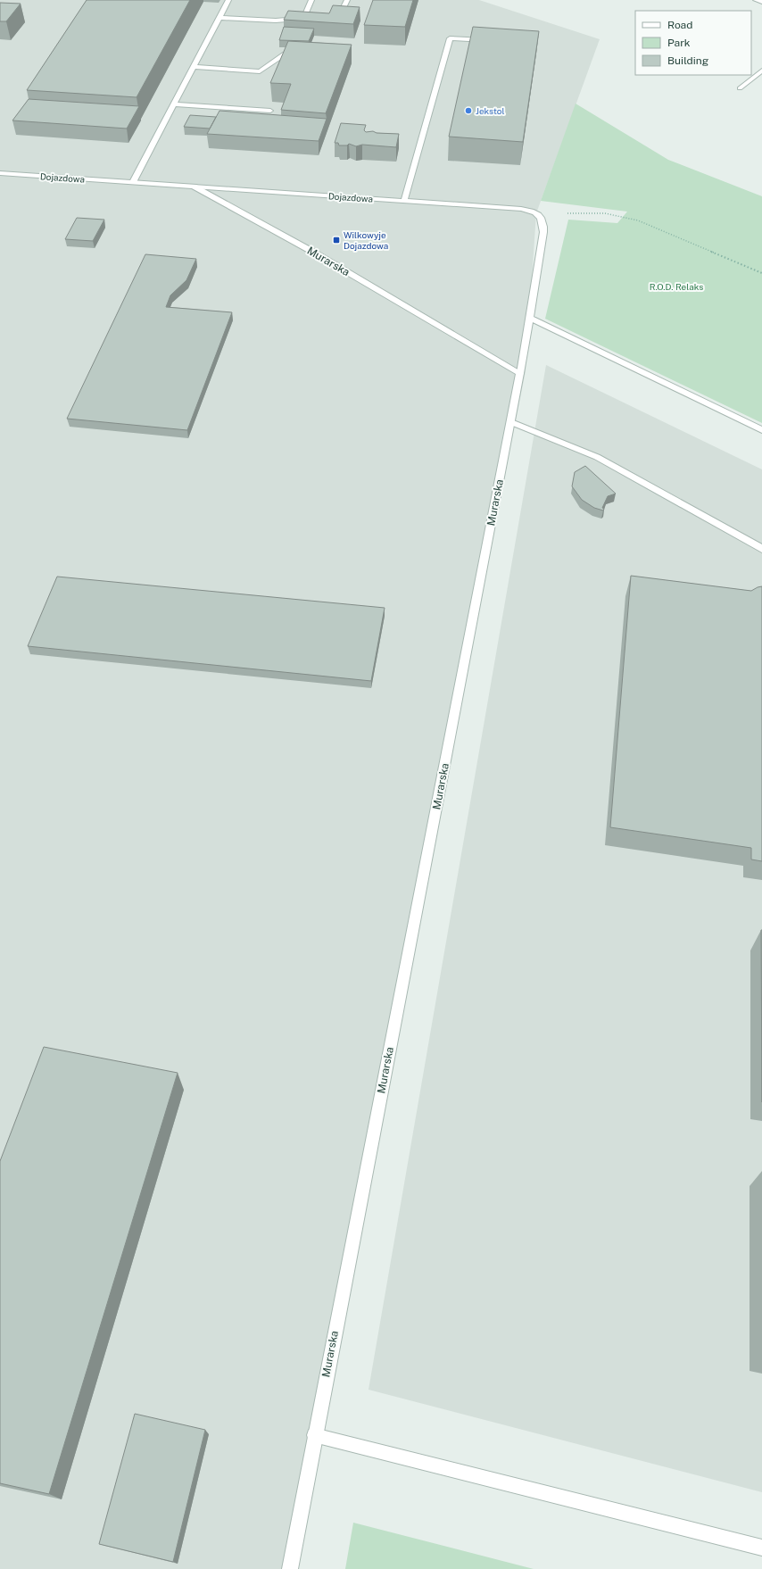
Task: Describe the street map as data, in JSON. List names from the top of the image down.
{
  "streets": {
    "street": ["Dojazdowa", "Murarska"]
  },
  "crossings": [
    ["Dojazdowa", "Murarska"]
  ],
  "parks": ["R.O.D. Relaks"],
  "places": {
    "other": ["Jekstol"],
    "transit": ["Wilkowyje Dojazdowa"]
  },
  "legend": ["Road", "Park", "Building"]
}
